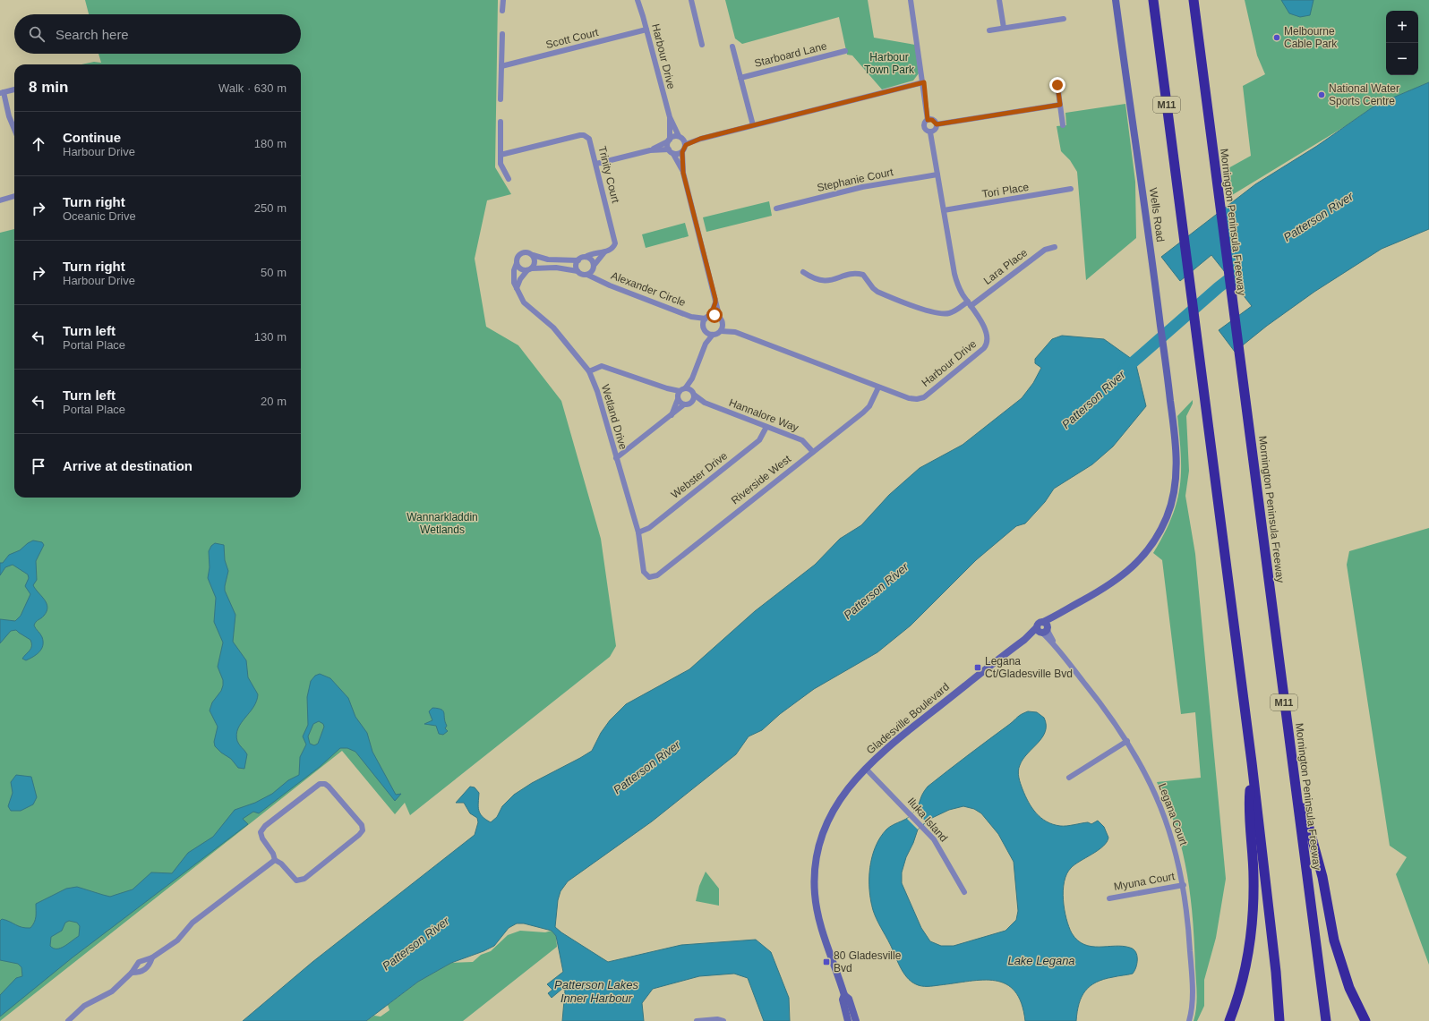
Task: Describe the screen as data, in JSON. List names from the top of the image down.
{
  "streets": {
    "highway": ["M11", "Mornington Peninsula Freeway"],
    "main road": ["Wells Road", "Gladesville Boulevard"],
    "street": [
      "Scott Court",
      "Starboard Lane",
      "Harbour Drive",
      "Trinity Court",
      "Stephanie Court",
      "Tori Place",
      "Lara Place",
      "Alexander Circle",
      "Hannalore Way",
      "Wetland Drive",
      "Webster Drive",
      "Riverside West",
      "Legana Court",
      "Iluka Island",
      "Myuna Court"
    ]
  },
  "crossings": [
    ["Scott Court", "Harbour Drive"],
    ["Harbour Drive", "Stephanie Court"],
    ["Harbour Drive", "Tori Place"],
    ["Harbour Drive", "Lara Place"],
    ["Harbour Drive", "Alexander Circle"],
    ["Harbour Drive", "Riverside West"],
    ["Wells Road", "Gladesville Boulevard"],
    ["Hannalore Way", "Webster Drive"],
    ["Hannalore Way", "Riverside West"],
    ["Wetland Drive", "Webster Drive"],
    ["Wetland Drive", "Riverside West"],
    ["Gladesville Boulevard", "Legana Court"],
    ["Gladesville Boulevard", "Iluka Island"],
    ["Legana Court", "Myuna Court"]
  ],
  "water": ["Patterson River", "Lake Legana", "Patterson Lakes Inner Harbour"],
  "parks": ["Harbour Town Park", "Wannarkladdin Wetlands"],
  "places": {
    "other": ["Melbourne Cable Park", "National Water Sports Centre"],
    "transit": ["Legana Ct/Gladesville Bvd", "80 Gladesville Bvd"]
  },
  "page": {
    "map_buttons": ["+", "−"],
    "search": "Search here",
    "heading": ["8 min", "Walk · 630 m"],
    "list": [
      ["Continue", "Harbour Drive", "180 m"],
      ["Turn right", "Oceanic Drive", "250 m"],
      ["Turn right", "Harbour Drive", "50 m"],
      ["Turn left", "Portal Place", "130 m"],
      ["Turn left", "Portal Place", "20 m"],
      "Arrive at destination"
    ]
  }
}
